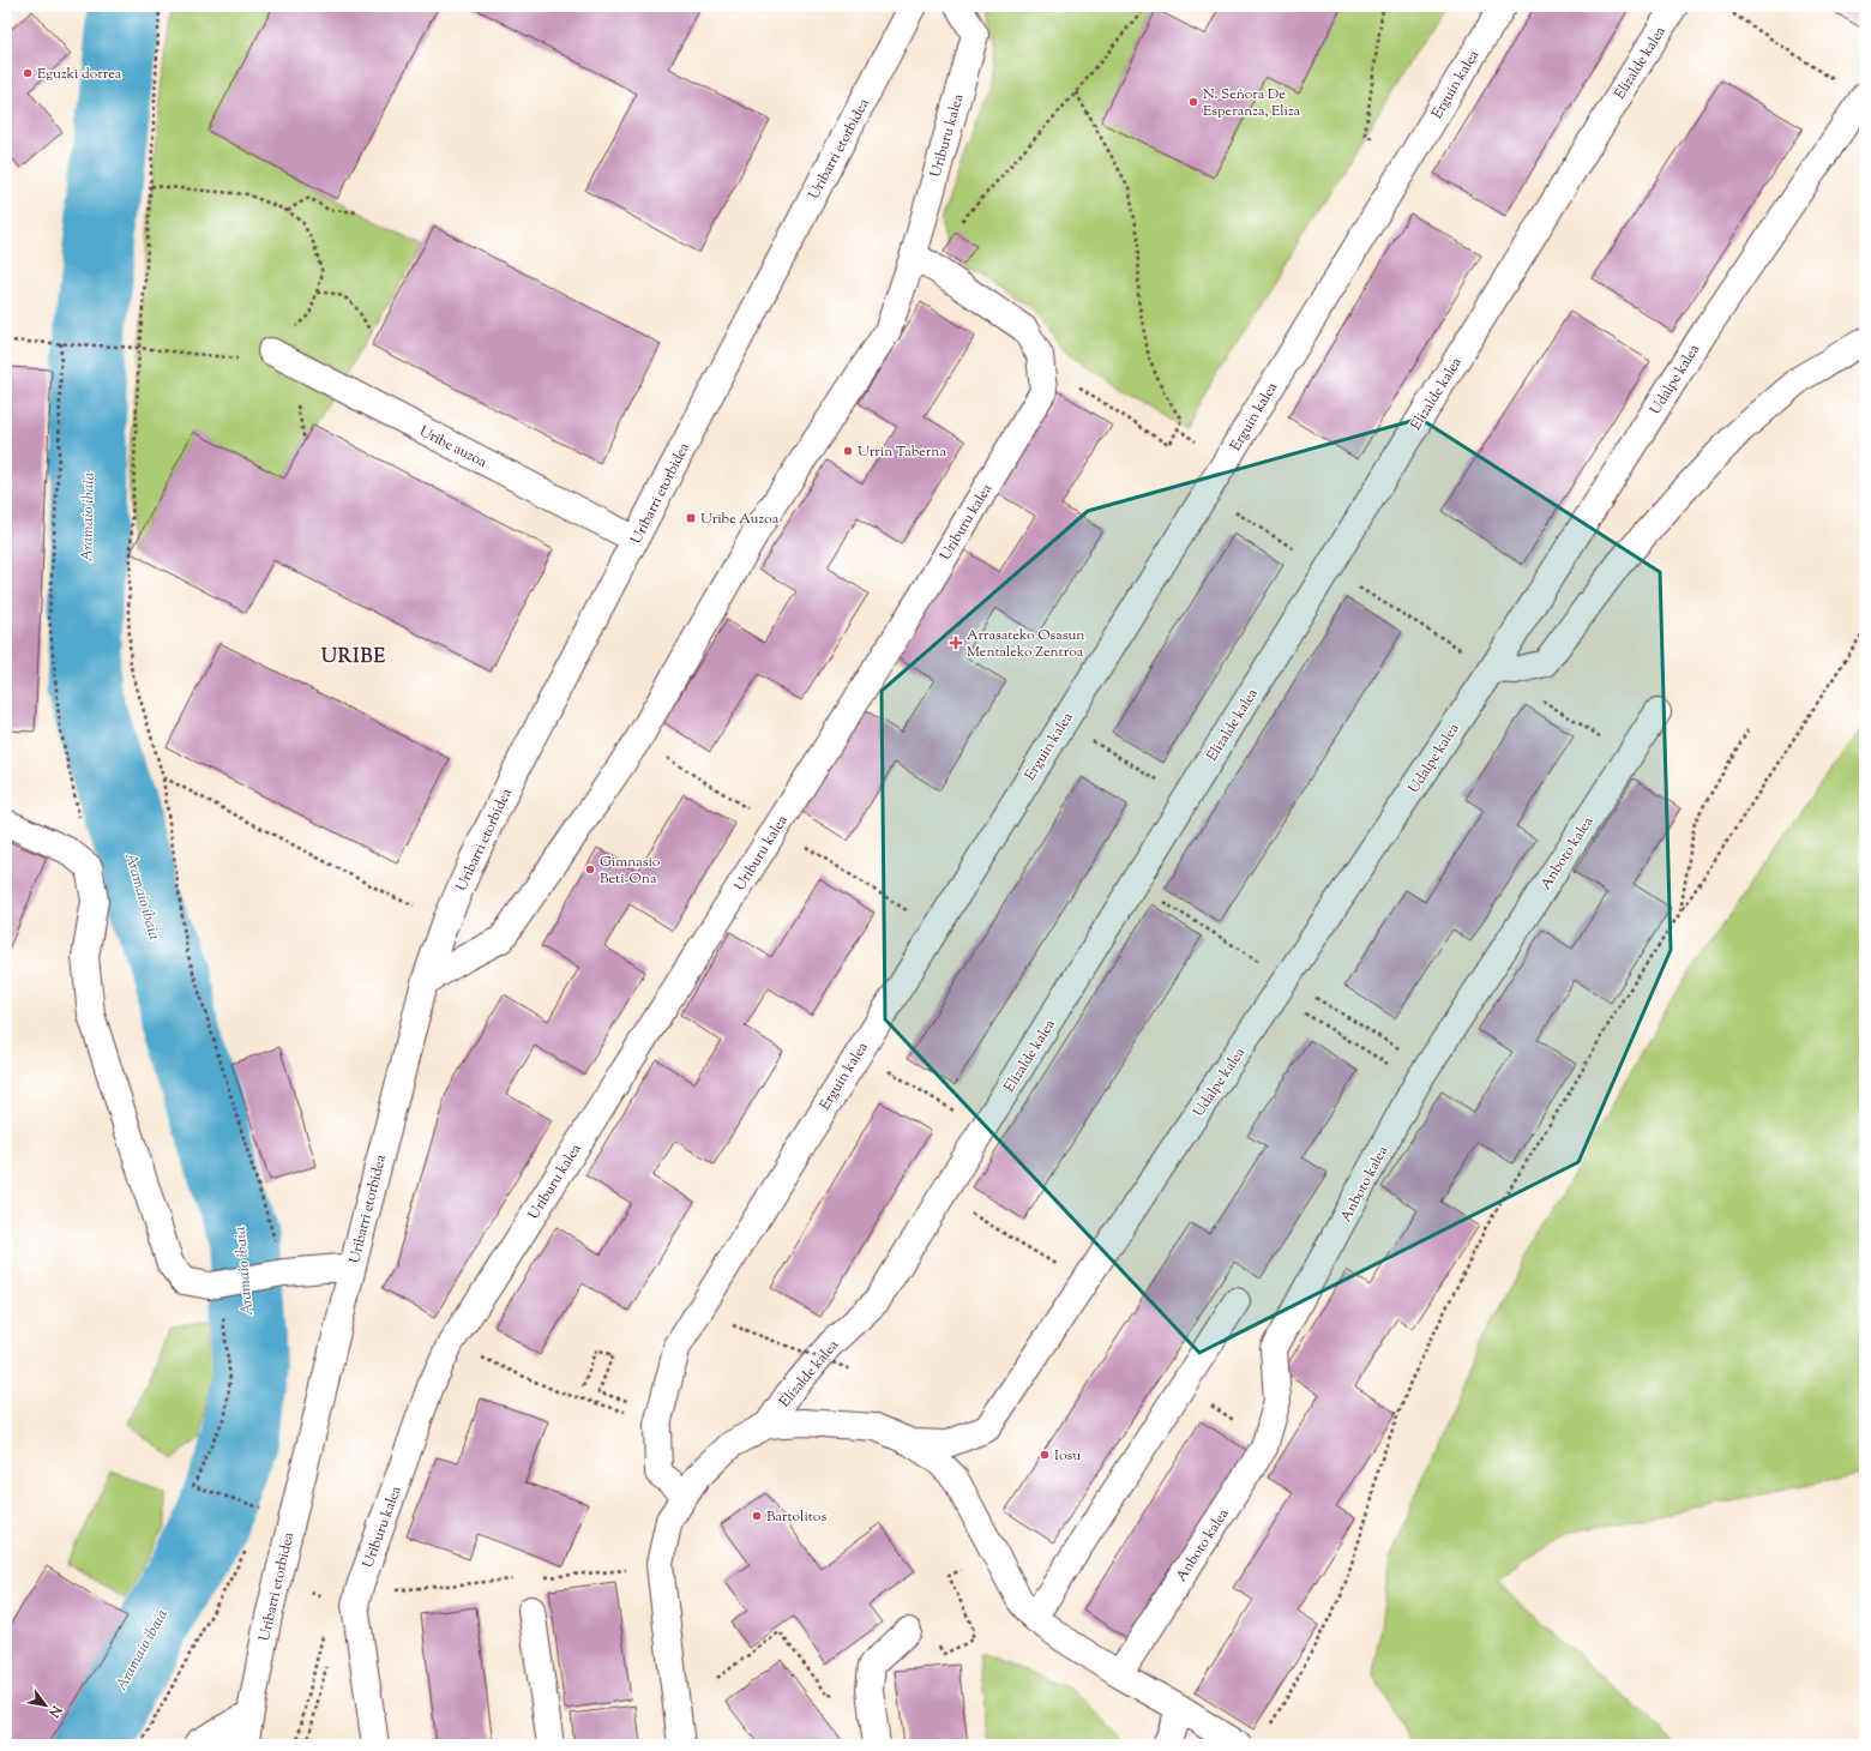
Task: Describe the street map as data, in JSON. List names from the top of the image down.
{
  "streets": {
    "street": [
      "Elizalde kalea",
      "Erguin kalea",
      "Uriburu kalea",
      "Uribarri etorbidea",
      "Udalpe kalea",
      "Uribe auzoa",
      "Anboto kalea"
    ]
  },
  "crossings": [
    ["Uribarri etorbidea", "Uribe auzoa"]
  ],
  "districts": ["URIBE"],
  "water": ["Aramaio ibaia"],
  "places": {
    "other": [
      "Eguzki dorrea",
      "N. Señora De Esperanza, Eliza",
      "Urrin Taberna",
      "Gimnasio Beti-Ona",
      "Iosu",
      "Bartolitos"
    ],
    "transit": ["Uribe Auzoa"],
    "health": ["Arrasateko Osasun Mentaleko Zentroa"]
  },
  "north": "bottom right"
}
